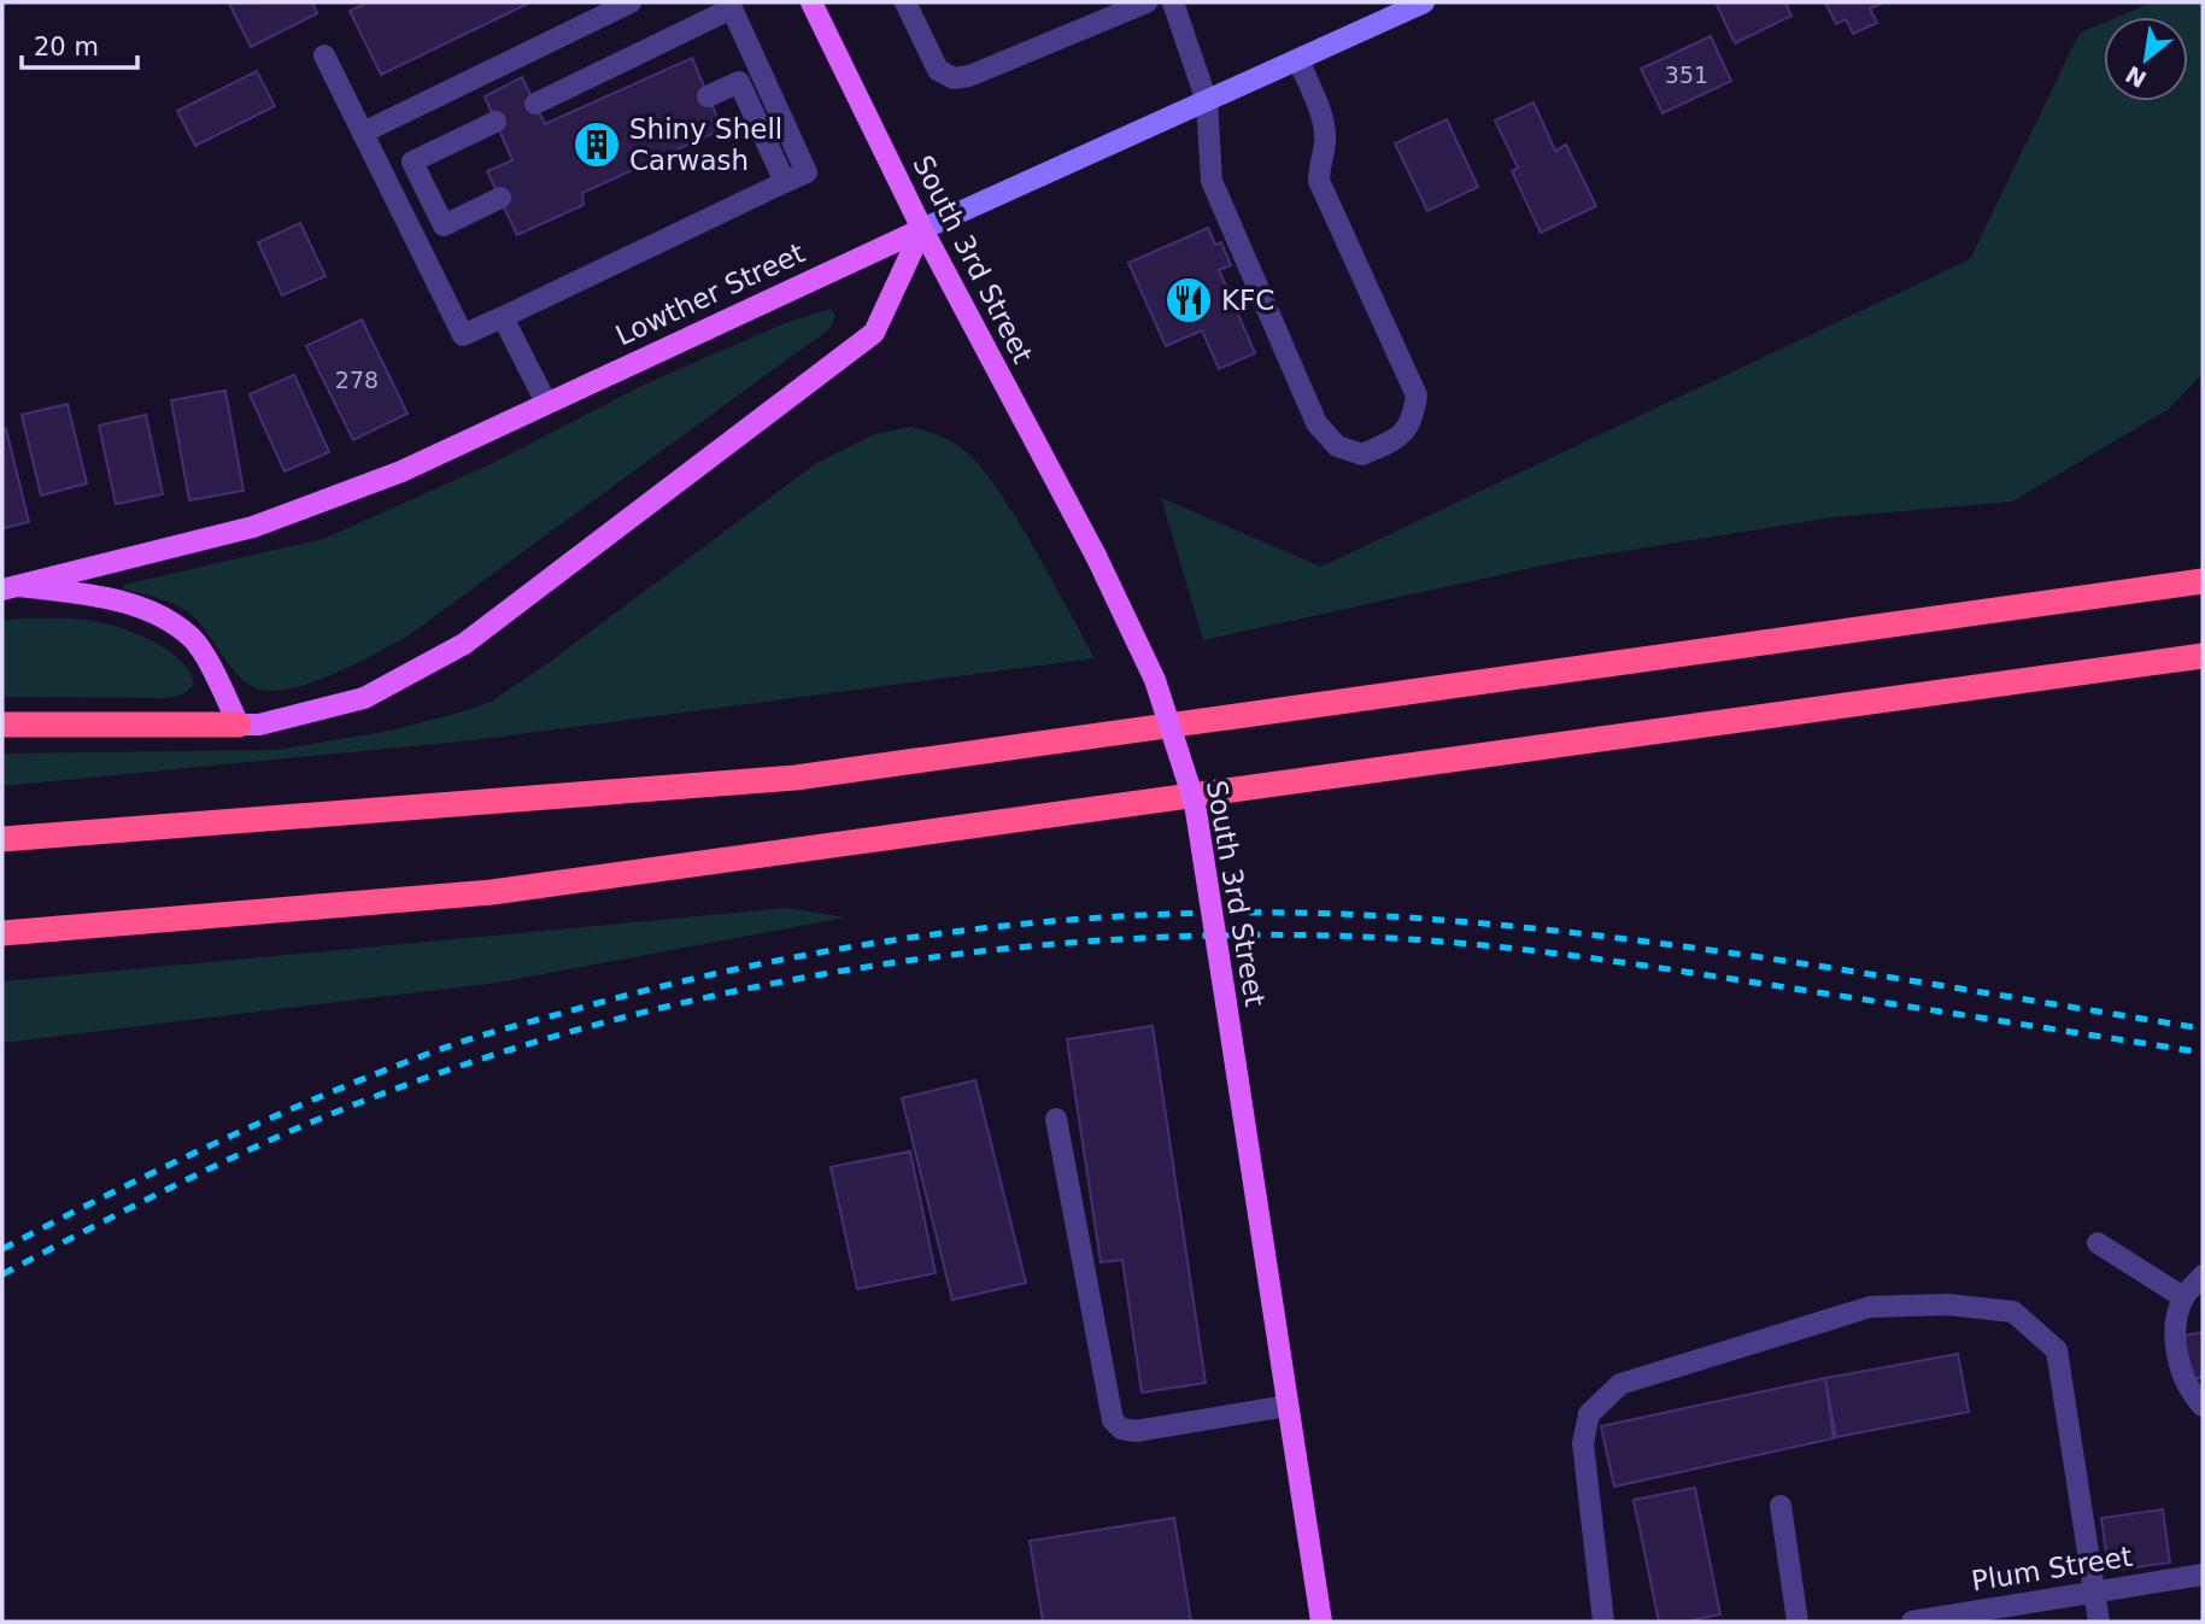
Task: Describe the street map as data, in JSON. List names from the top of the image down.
{
  "streets": {
    "main road": ["South 3rd Street", "Lowther Street"],
    "street": ["Plum Street"]
  },
  "crossings": [
    ["South 3rd Street", "Lowther Street"]
  ],
  "places": {
    "building": ["Shiny Shell Carwash"],
    "restaurant": ["KFC"]
  },
  "house_numbers": ["351", "278"],
  "scale_bar": "20 m",
  "north": "bottom left"
}
